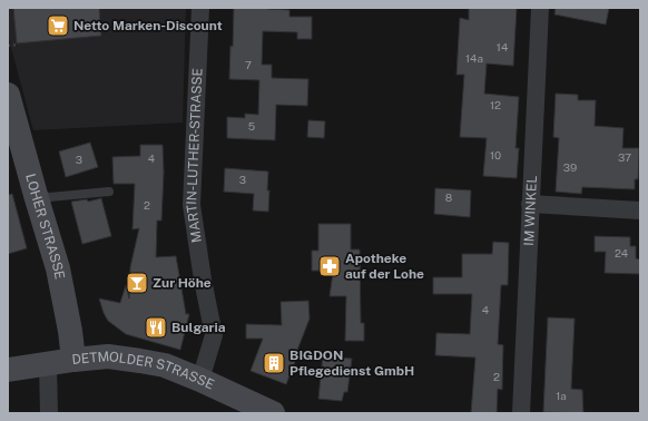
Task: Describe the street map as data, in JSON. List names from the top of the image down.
{
  "streets": {
    "street": [
      "MARTIN-LUTHER-STRASSE",
      "IM WINKEL",
      "LOHER STRASSE",
      "DETMOLDER STRASSE"
    ]
  },
  "crossings": [
    ["MARTIN-LUTHER-STRASSE", "DETMOLDER STRASSE"],
    ["LOHER STRASSE", "DETMOLDER STRASSE"]
  ],
  "places": {
    "supermarket": ["Netto Marken-Discount"],
    "pharmacy": ["Apotheke auf der Lohe"],
    "bar": ["Zur Höhe"],
    "restaurant": ["Bulgaria"],
    "building": ["BIGDON Pflegedienst GmbH"]
  },
  "house_numbers": [
    "14",
    "14a",
    "7",
    "12",
    "5",
    "10",
    "37",
    "4",
    "3",
    "39",
    "3",
    "8",
    "2",
    "24",
    "4",
    "2",
    "1a"
  ]
}
